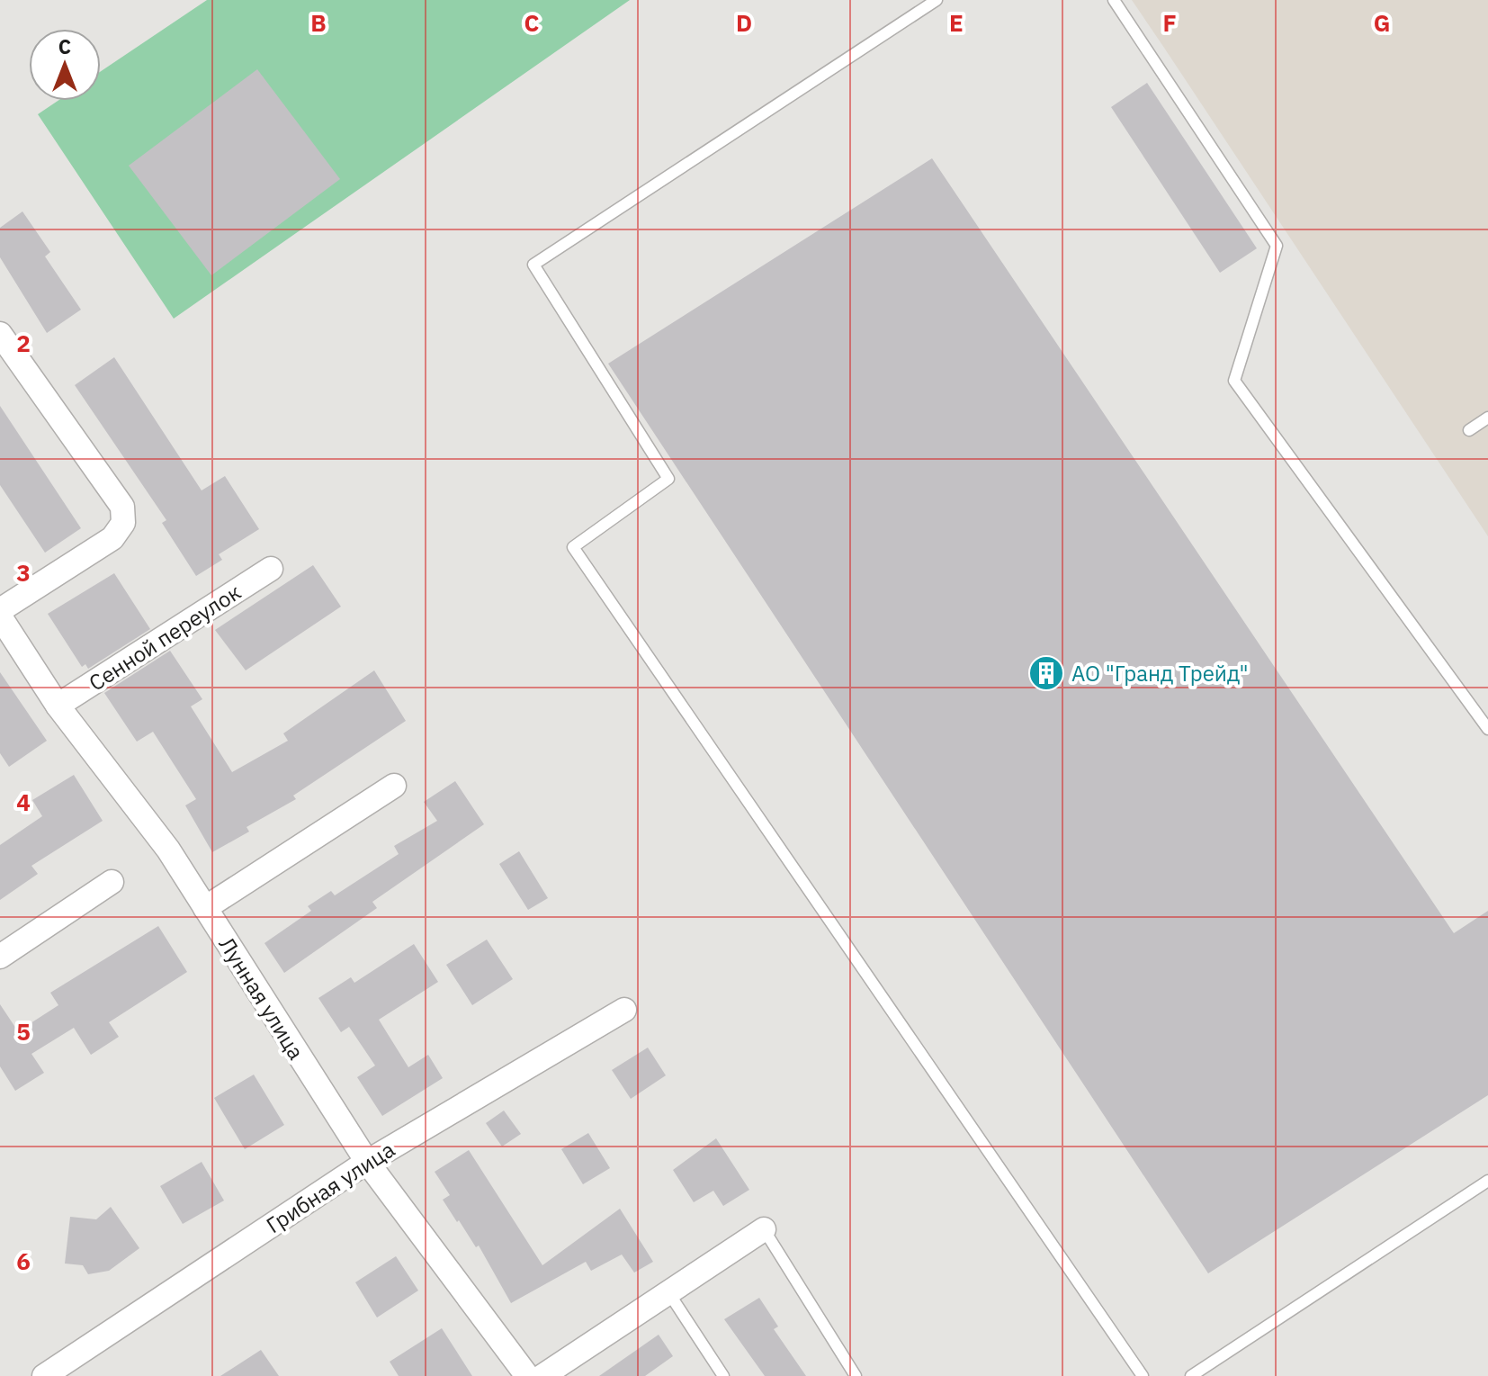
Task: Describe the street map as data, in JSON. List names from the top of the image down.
{
  "streets": {
    "street": ["Сенной переулок", "Лунная улица", "Грибная улица"]
  },
  "crossings": [
    ["Сенной переулок", "Лунная улица"],
    ["Лунная улица", "Грибная улица"]
  ],
  "places": {
    "building": ["АО \"Гранд Трейд\""]
  },
  "north": "top",
  "grid": {
    "columns": [
      "B",
      "C",
      "D",
      "E",
      "F",
      "G"
    ],
    "rows": [
      "2",
      "3",
      "4",
      "5",
      "6"
    ]
  }
}
